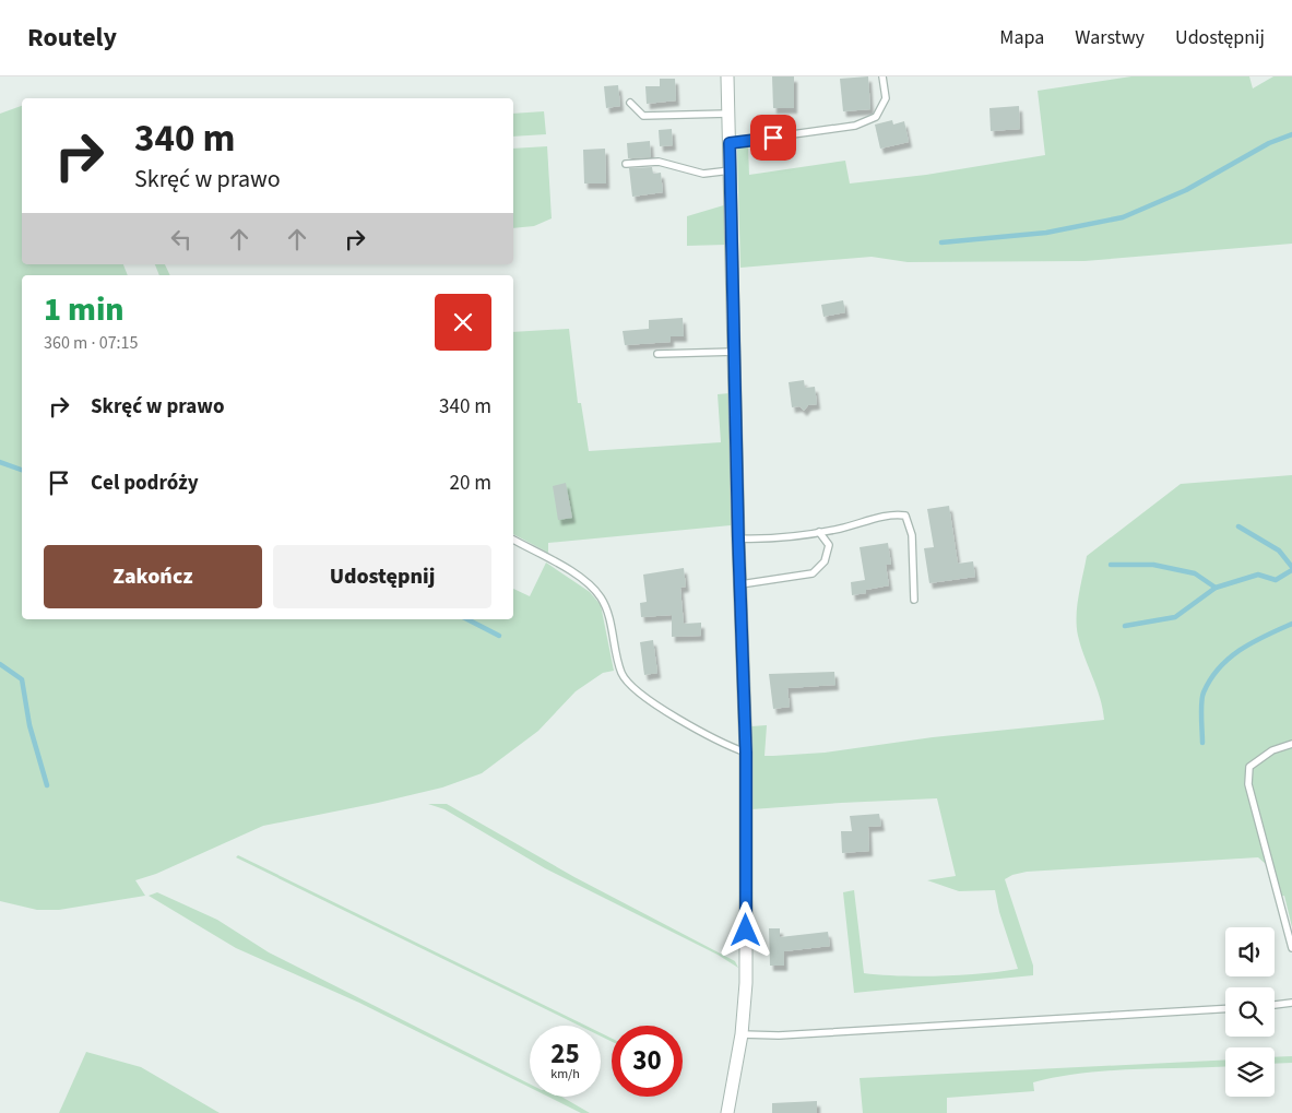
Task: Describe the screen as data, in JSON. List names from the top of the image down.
{
  "page": {
    "header": "Routely",
    "nav": ["Mapa", "Warstwy", "Udostępnij"],
    "turn": ["340 m", "Skręć w prawo"],
    "heading": ["1 min", "360 m · 07:15"],
    "list": [
      {
        "name": "Skręć w prawo",
        "value": "340 m"
      },
      {
        "name": "Cel podróży",
        "value": "20 m"
      }
    ],
    "buttons": ["Zakończ", "Udostępnij"],
    "speed": "25 km/h",
    "limit": "30"
  }
}
